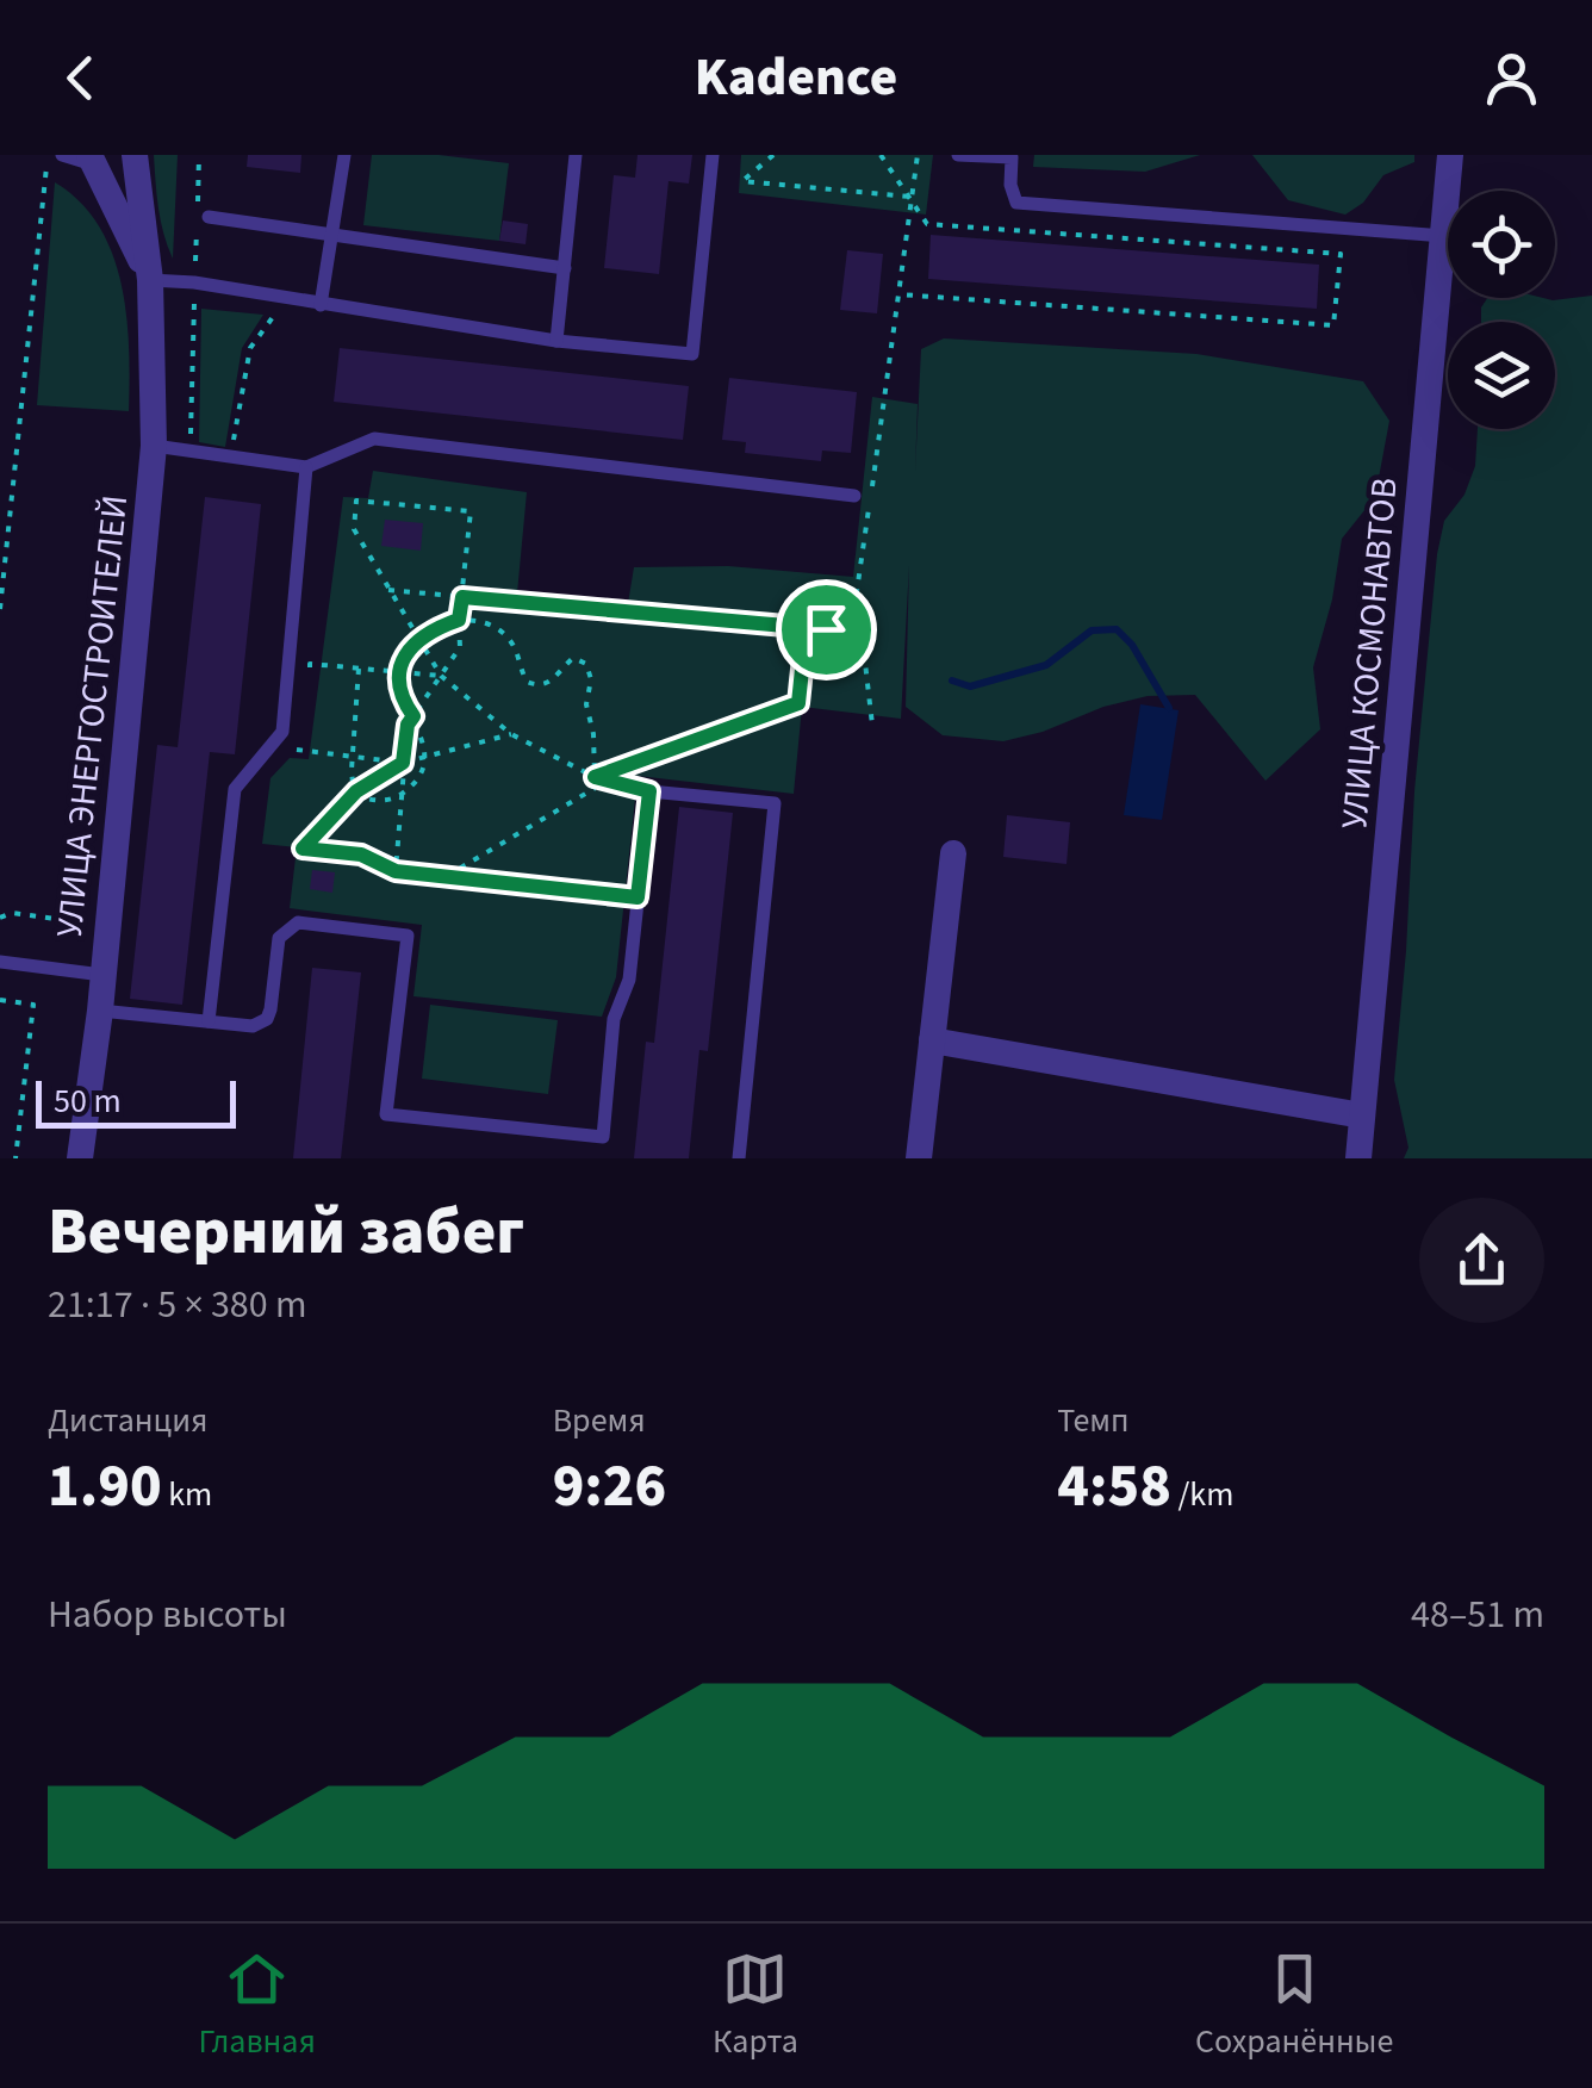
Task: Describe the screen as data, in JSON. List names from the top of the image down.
{
  "streets": {
    "street": ["УЛИЦА КОСМОНАВТОВ", "УЛИЦА ЭНЕРГОСТРОИТЕЛЕЙ"]
  },
  "scale_bar": "50 m",
  "page": {
    "header": "Kadence",
    "scale": "50 m",
    "heading": ["Вечерний забег", "21:17 · 5 × 380 m"],
    "stats": [
      ["Дистанция", "1.90 km"],
      ["Время", "9:26"],
      ["Темп", "4:58 /km"]
    ],
    "chart": ["Набор высоты", "48–51 m"],
    "tabs": ["Главная", "Карта", "Сохранённые"]
  }
}
